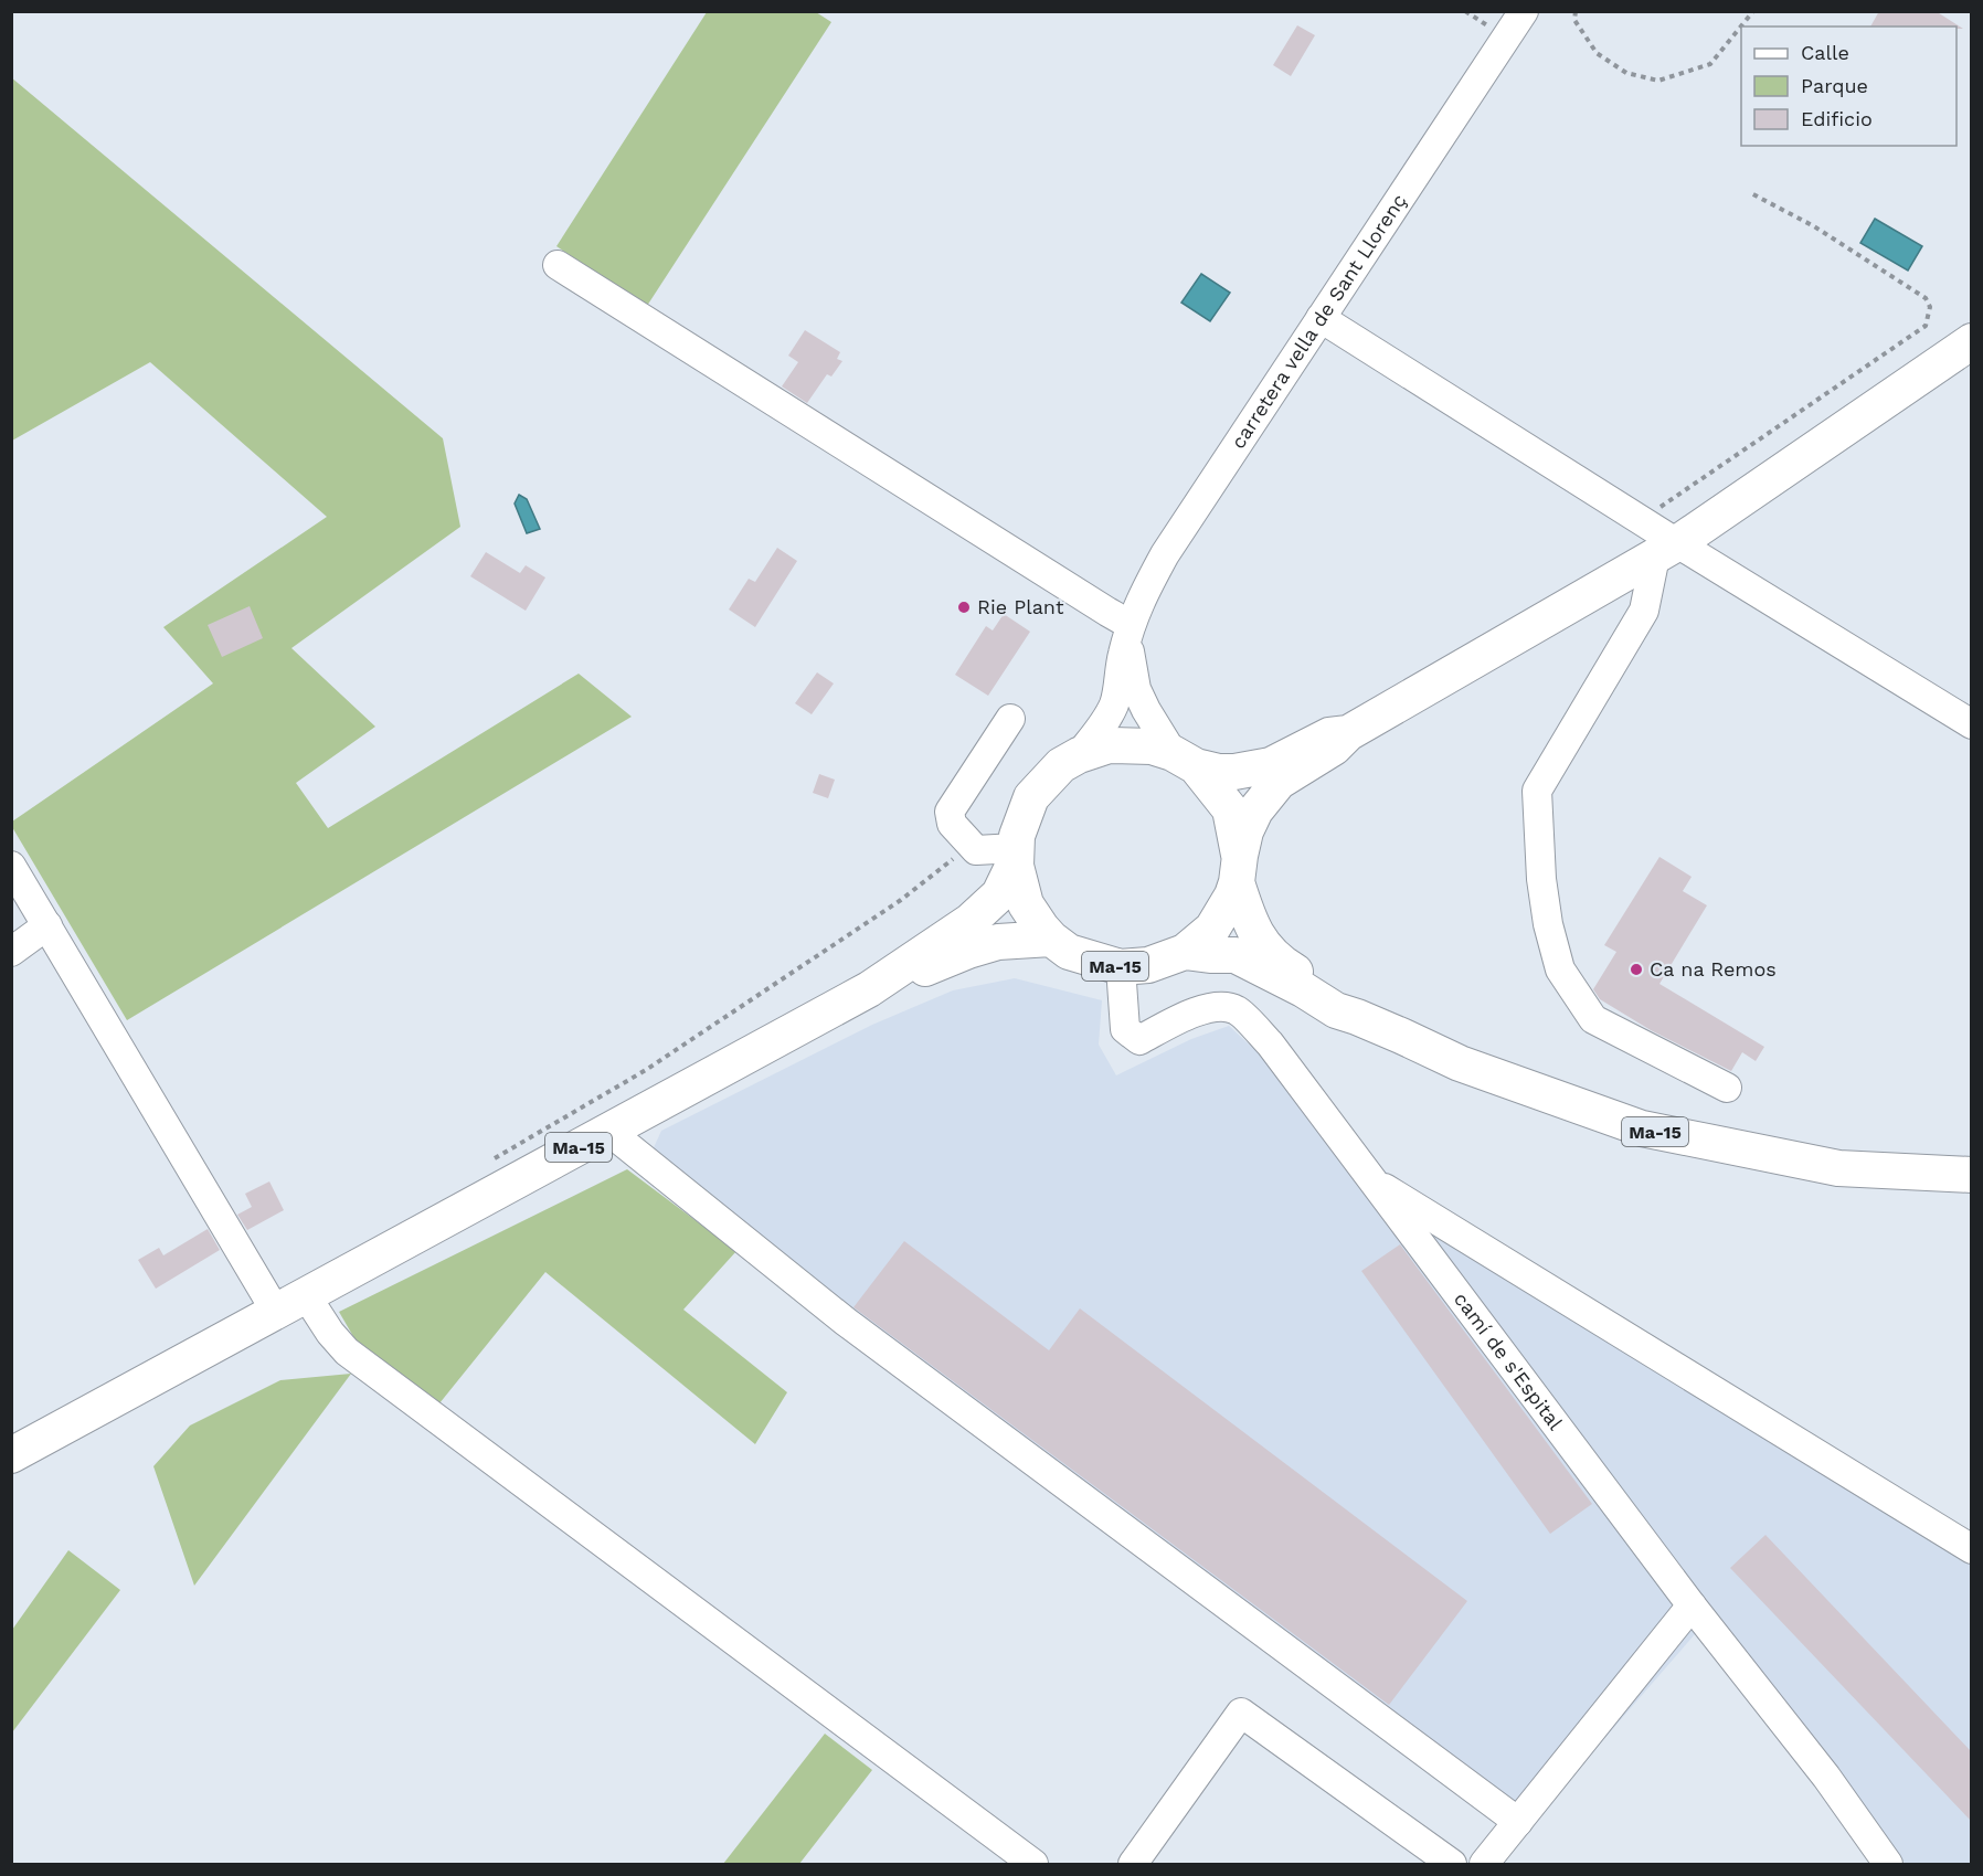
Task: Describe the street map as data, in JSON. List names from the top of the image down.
{
  "streets": {
    "main road": ["Ma-15"],
    "street": ["carretera vella de Sant Llorenç", "camí de s'Espital"]
  },
  "crossings": [
    ["carretera vella de Sant Llorenç", "Ma-15"],
    ["carretera vella de Sant Llorenç", "camí de s'Espital"],
    ["Ma-15", "camí de s'Espital"]
  ],
  "places": ["Rie Plant", "Ca na Remos"],
  "legend": ["Calle", "Parque", "Edificio"]
}
